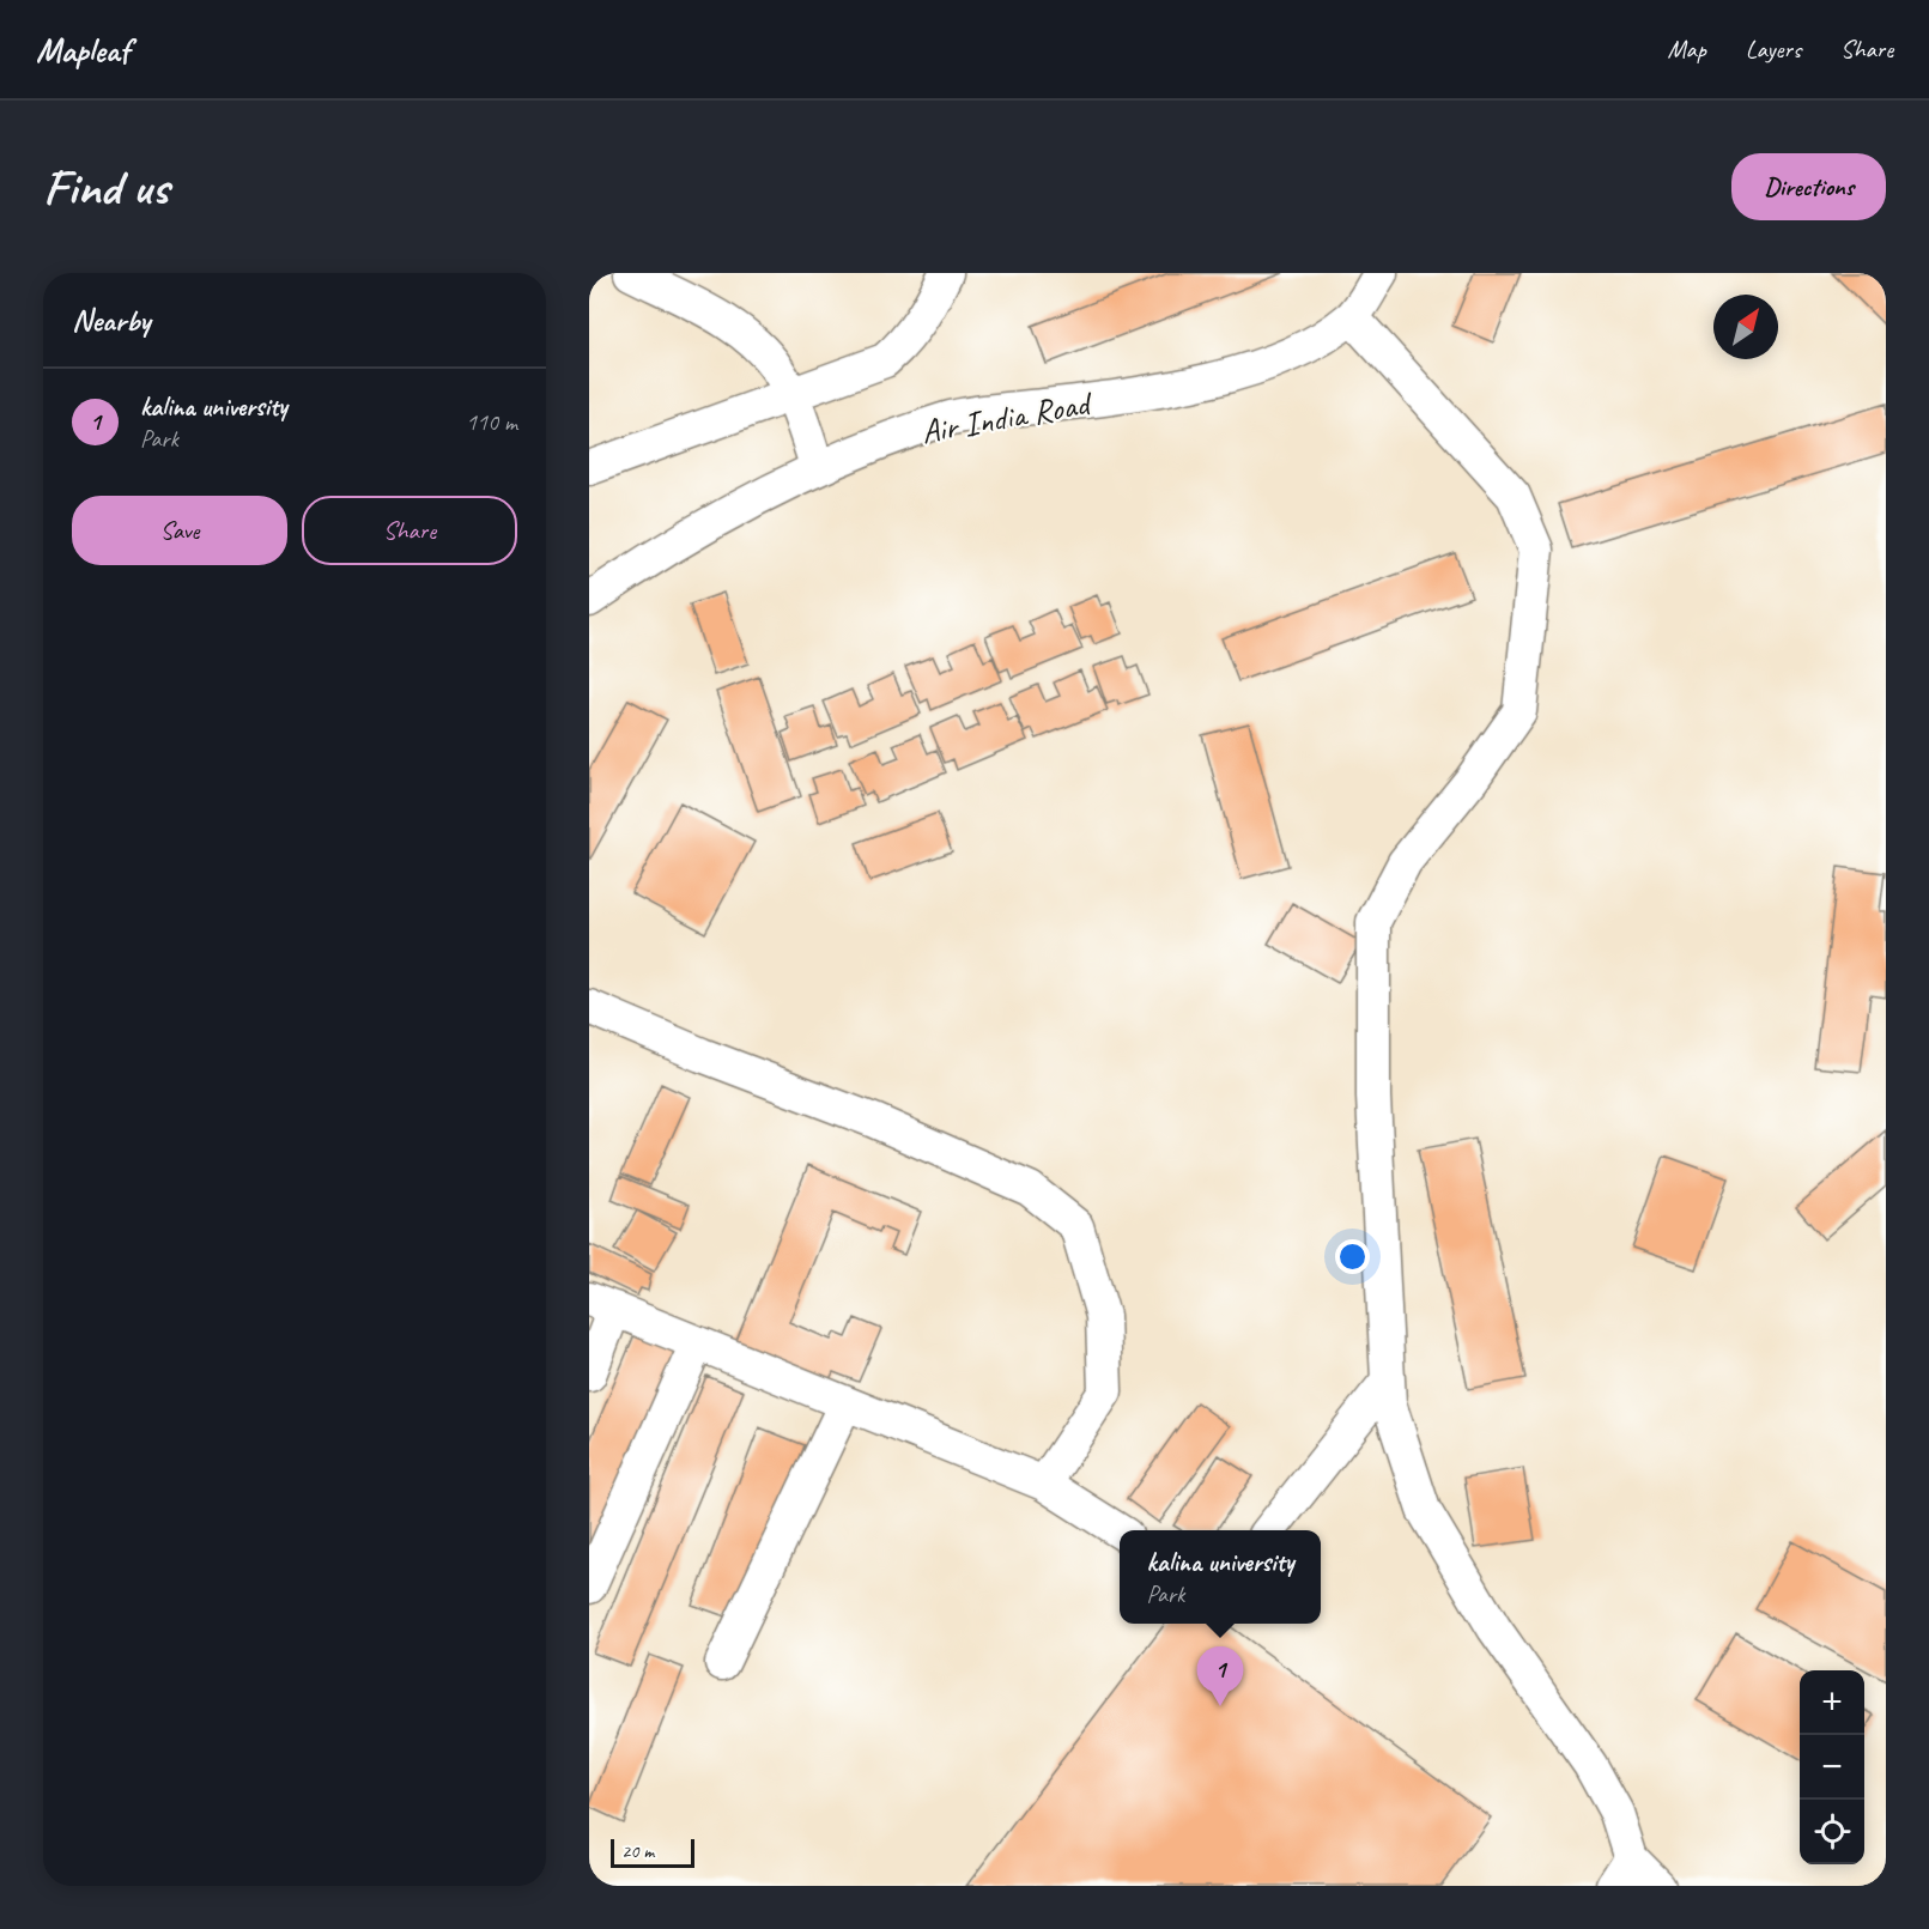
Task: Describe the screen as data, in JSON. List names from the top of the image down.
{
  "streets": {
    "street": ["Air India Road"]
  },
  "scale_bar": "20 m",
  "north": "top right",
  "page": {
    "header": "Mapleaf",
    "nav": ["Map", "Layers", "Share"],
    "buttons": [
      "Directions",
      ["Save", "Share"]
    ],
    "title": "Find us",
    "heading": "Nearby",
    "list": [
      {
        "mark": "1",
        "name": "kalina university",
        "note": "Park",
        "value": "110 m"
      }
    ],
    "popup": ["kalina university", "Park"],
    "pins": "1",
    "map_buttons": ["+", "−"],
    "scale": "20 m"
  }
}
